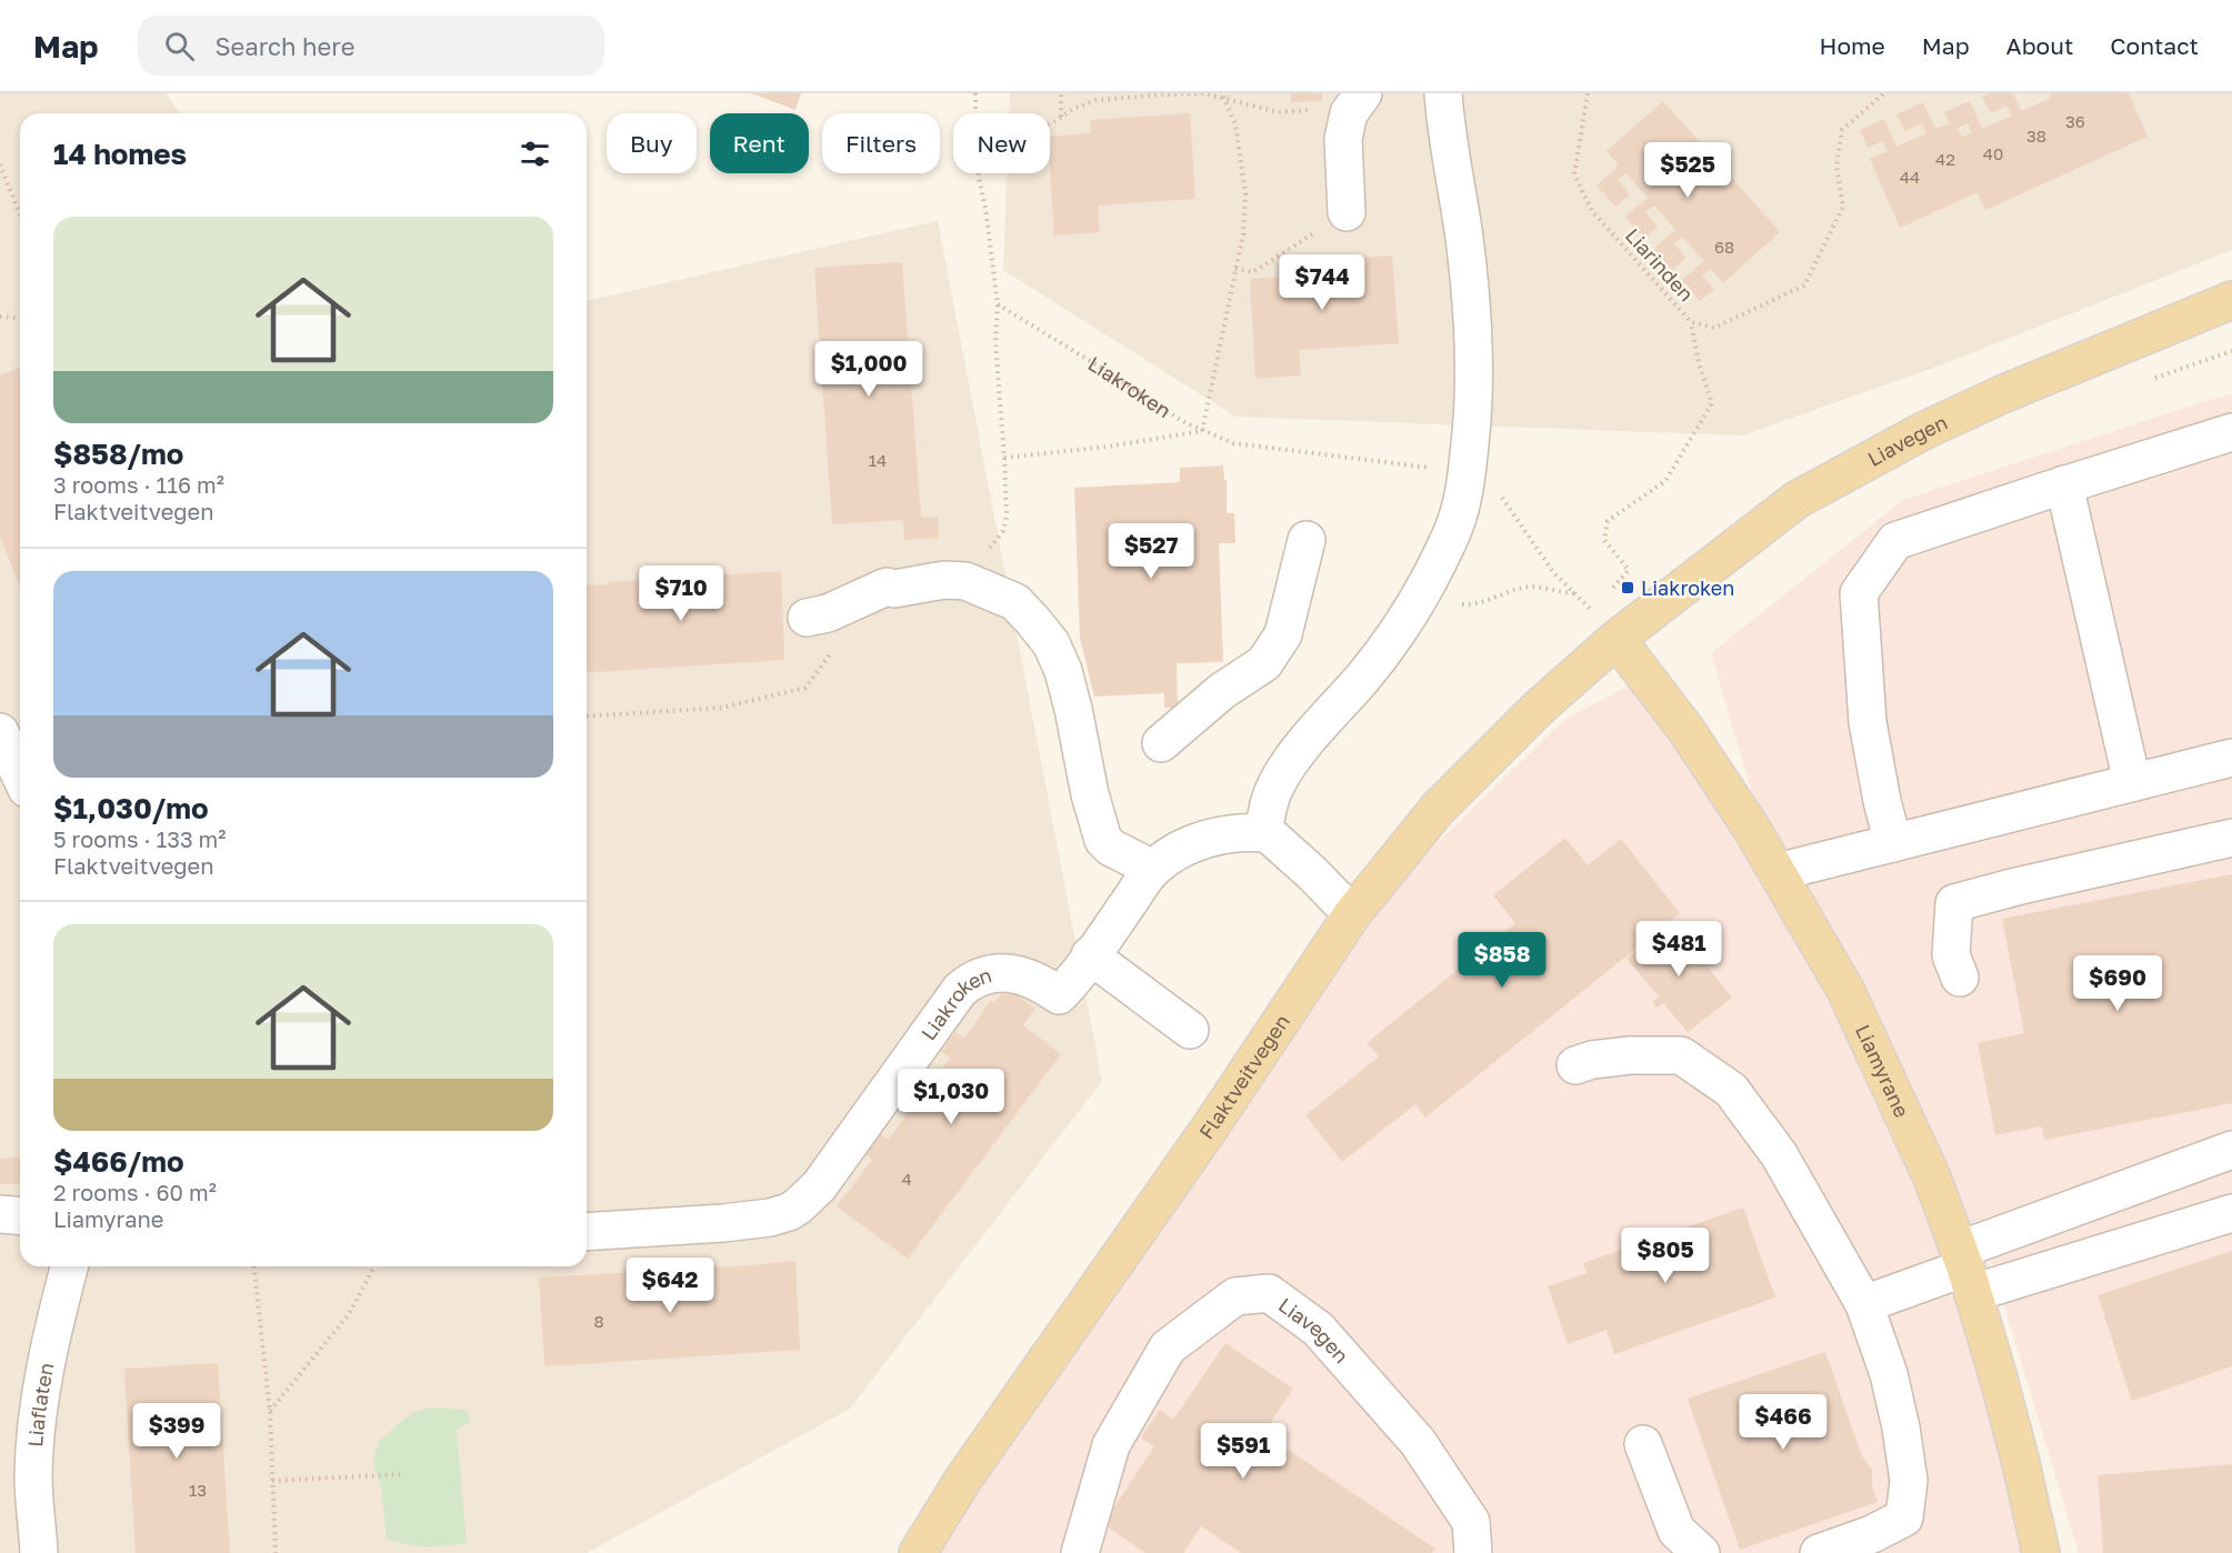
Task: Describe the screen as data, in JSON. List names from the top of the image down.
{
  "streets": {
    "main road": ["Liavegen", "Liamyrane", "Flaktveitvegen"],
    "street": ["Liakroken", "Liaflaten"],
    "path": ["Liarinden"]
  },
  "crossings": [
    ["Liakroken", "Liavegen"],
    ["Liakroken", "Liamyrane"],
    ["Liakroken", "Flaktveitvegen"],
    ["Liavegen", "Liamyrane"],
    ["Liavegen", "Flaktveitvegen"],
    ["Liamyrane", "Flaktveitvegen"]
  ],
  "places": {
    "transit": ["Liakroken"]
  },
  "house_numbers": [
    "36",
    "38",
    "40",
    "42",
    "44",
    "68",
    "14",
    "4",
    "8",
    "13"
  ],
  "page": {
    "header": "Map",
    "search": "Search here",
    "nav": [
      "Home",
      "Map",
      "About",
      "Contact"
    ],
    "chip": [
      "Buy",
      "Rent",
      "Filters",
      "New"
    ],
    "heading": "14 homes",
    "price": [
      "$525",
      "$744",
      "$1,000",
      "$527",
      "$710",
      "$481",
      "$858",
      "$690",
      "$1,030",
      "$805",
      "$642",
      "$466",
      "$399",
      "$591"
    ],
    "list": [
      {
        "name": "$858/mo",
        "note": "3 rooms · 116 m² · Flaktveitvegen"
      },
      {
        "name": "$1,030/mo",
        "note": "5 rooms · 133 m² · Flaktveitvegen"
      },
      {
        "name": "$466/mo",
        "note": "2 rooms · 60 m² · Liamyrane"
      }
    ]
  }
}
